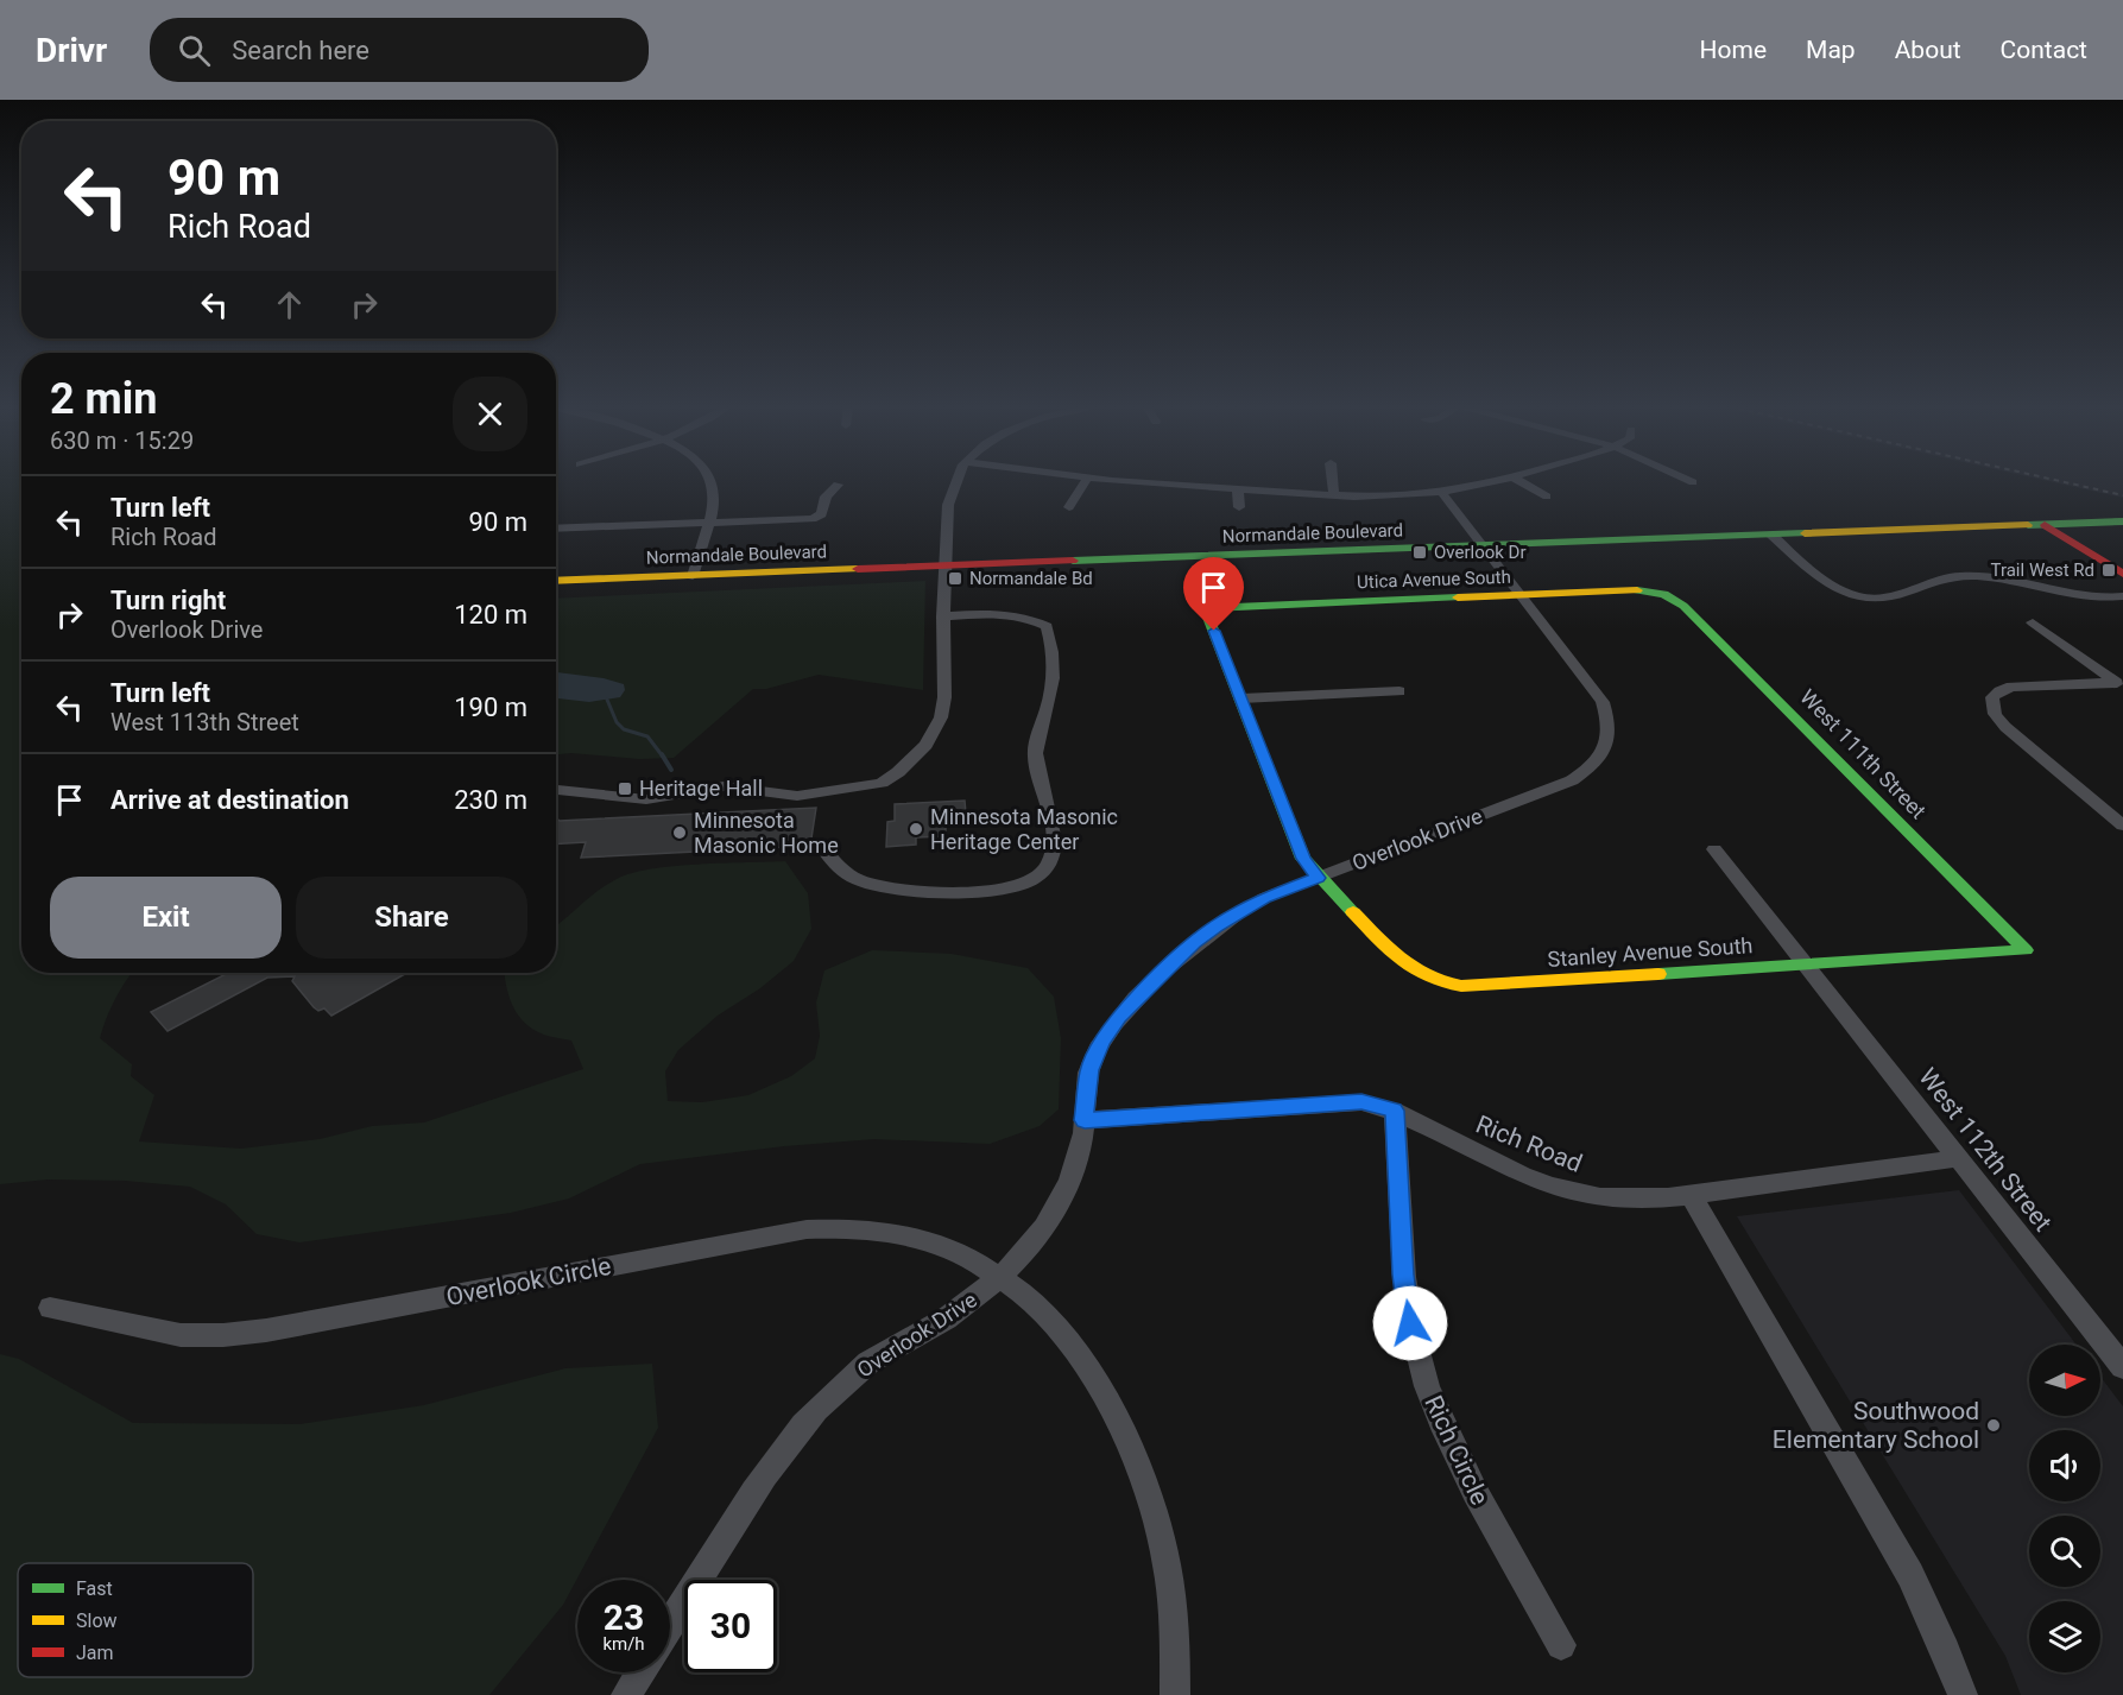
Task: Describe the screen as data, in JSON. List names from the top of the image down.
{
  "streets": {
    "street": [
      "Normandale Boulevard",
      "Utica Avenue South",
      "West 111th Street",
      "Overlook Drive",
      "Stanley Avenue South",
      "Rich Road",
      "West 112th Street",
      "Overlook Circle",
      "Rich Circle"
    ]
  },
  "crossings": [
    ["Normandale Boulevard", "Overlook Drive"],
    ["Utica Avenue South", "West 111th Street"],
    ["Utica Avenue South", "Overlook Drive"],
    ["Utica Avenue South", "Stanley Avenue South"],
    ["West 111th Street", "Stanley Avenue South"],
    ["Overlook Drive", "Stanley Avenue South"],
    ["Overlook Drive", "Rich Road"],
    ["Overlook Drive", "Overlook Circle"],
    ["Stanley Avenue South", "West 112th Street"],
    ["Rich Road", "West 112th Street"],
    ["Rich Road", "Rich Circle"]
  ],
  "places": {
    "transit": [
      "Overlook Dr",
      "Trail West Rd",
      "Normandale Bd",
      "Heritage Hall"
    ],
    "other": ["Minnesota Masonic Heritage Center", "Minnesota Masonic Home", "Southwood Elementary School"]
  },
  "legend": ["Fast", "Slow", "Jam"],
  "north": "right",
  "page": {
    "header": "Drivr",
    "search": "Search here",
    "nav": [
      "Home",
      "Map",
      "About",
      "Contact"
    ],
    "turn": ["90 m", "Rich Road"],
    "heading": ["2 min", "630 m · 15:29"],
    "list": [
      {
        "name": "Turn left",
        "note": "Rich Road",
        "value": "90 m"
      },
      {
        "name": "Turn right",
        "note": "Overlook Drive",
        "value": "120 m"
      },
      {
        "name": "Turn left",
        "note": "West 113th Street",
        "value": "190 m"
      },
      {
        "name": "Arrive at destination",
        "value": "230 m"
      }
    ],
    "buttons": ["Exit", "Share"],
    "speed": "23 km/h",
    "limit": "30"
  }
}
